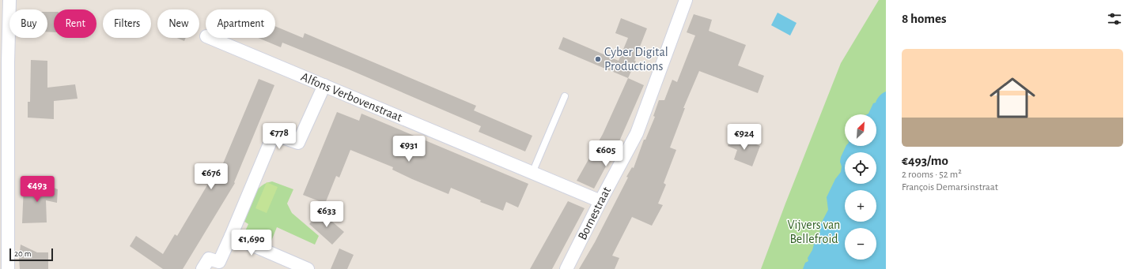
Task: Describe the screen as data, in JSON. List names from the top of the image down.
{
  "streets": {
    "street": ["Alfons Verbovenstraat", "Bornestraat"]
  },
  "crossings": [
    ["Alfons Verbovenstraat", "Bornestraat"]
  ],
  "parks": ["Vijvers van Bellefroid"],
  "places": ["Cyber Digital Productions"],
  "scale_bar": "20 m",
  "north": "top right",
  "page": {
    "heading": "8 homes",
    "chip": [
      "Buy",
      "Rent",
      "Filters",
      "New",
      "Apartment"
    ],
    "list": [
      {
        "name": "€493/mo",
        "note": "2 rooms · 52 m² · François Demarsinstraat"
      }
    ],
    "map_buttons": ["+", "−"],
    "price": [
      "€778",
      "€924",
      "€931",
      "€605",
      "€676",
      "€493",
      "€633",
      "€1,690"
    ],
    "scale": "20 m"
  }
}
